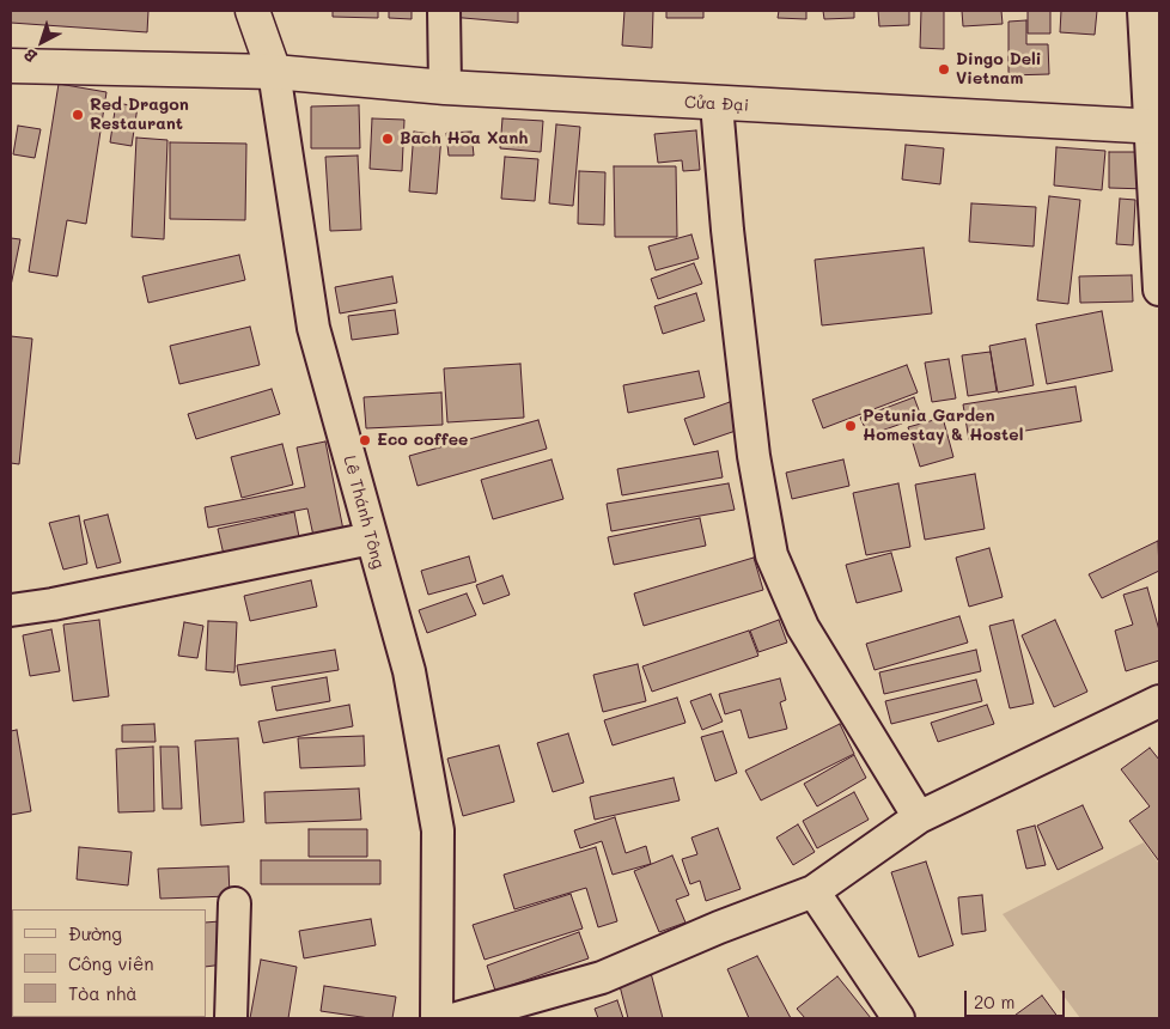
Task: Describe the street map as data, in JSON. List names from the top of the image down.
{
  "streets": {
    "main road": ["Cửa Đại", "Lê Thánh Tông"]
  },
  "crossings": [
    ["Cửa Đại", "Lê Thánh Tông"]
  ],
  "places": [
    "Dingo Deli Vietnam",
    "Red Dragon Restaurant",
    "Bach Hoa Xanh",
    "Petunia Garden Homestay & Hostel",
    "Eco coffee"
  ],
  "legend": ["Đường", "Công viên", "Tòa nhà"],
  "scale_bar": "20 m",
  "north": "bottom left"
}
